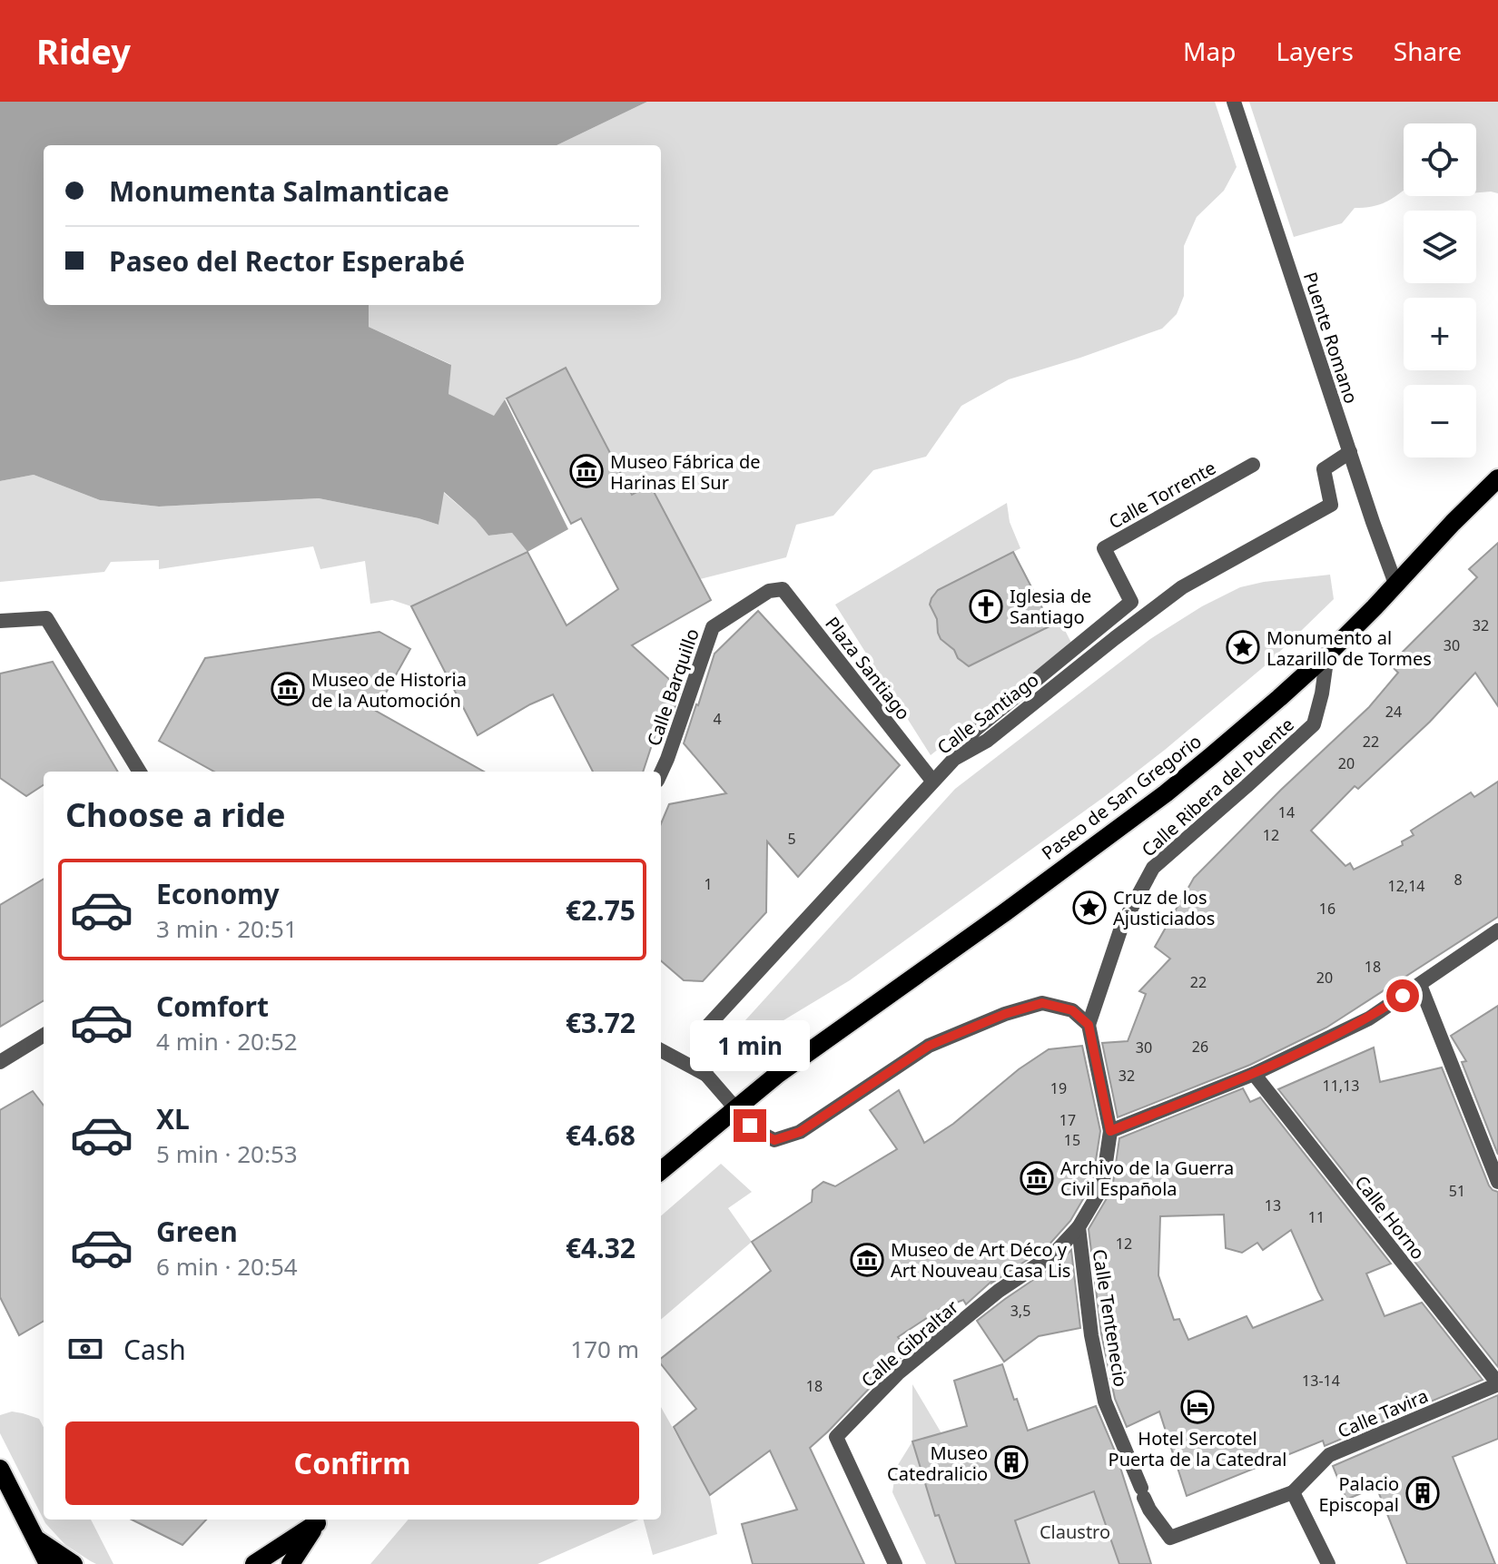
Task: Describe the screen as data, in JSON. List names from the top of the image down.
{
  "streets": {
    "main road": ["Paseo de San Gregorio"],
    "street": [
      "Puente Romano",
      "Calle Torrente",
      "Plaza Santiago",
      "Calle Barquillo",
      "Calle Santiago",
      "Calle Ribera del Puente",
      "Calle Horno",
      "Calle Tentenecio",
      "Calle Gibraltar",
      "Calle Tavira"
    ]
  },
  "crossings": [
    ["Puente Romano", "Calle Santiago"],
    ["Puente Romano", "Paseo de San Gregorio"],
    ["Calle Torrente", "Calle Santiago"],
    ["Plaza Santiago", "Calle Barquillo"],
    ["Plaza Santiago", "Calle Santiago"],
    ["Calle Ribera del Puente", "Paseo de San Gregorio"],
    ["Calle Ribera del Puente", "Calle Tentenecio"],
    ["Calle Horno", "Calle Tavira"],
    ["Calle Tentenecio", "Calle Gibraltar"],
    ["Calle Tentenecio", "Calle Tavira"]
  ],
  "parks": ["Claustro"],
  "places": {
    "museum": [
      "Museo Fábrica de Harinas El Sur",
      "Museo de Historia de la Automoción",
      "Archivo de la Guerra Civil Española",
      "Museo de Art Déco y Art Nouveau Casa Lis"
    ],
    "church": ["Iglesia de Santiago"],
    "place": ["Monumento al Lazarillo de Tormes", "Cruz de los Ajusticiados"],
    "hotel": ["Hotel Sercotel Puerta de la Catedral"],
    "building": ["Museo Catedralicio", "Palacio Episcopal"]
  },
  "house_numbers": [
    "32",
    "30",
    "24",
    "4",
    "22",
    "20",
    "14",
    "12",
    "5",
    "8",
    "1",
    "12,14",
    "16",
    "18",
    "20",
    "22",
    "26",
    "30",
    "32",
    "11,13",
    "19",
    "17",
    "15",
    "51",
    "13",
    "11",
    "12",
    "3,5",
    "13-14",
    "18"
  ],
  "page": {
    "header": "Ridey",
    "nav": ["Map", "Layers", "Share"],
    "map_buttons": ["+", "−"],
    "banner": ["Monumenta Salmanticae", "Paseo del Rector Esperabé"],
    "heading": "Choose a ride",
    "list": [
      {
        "name": "Economy",
        "note": "3 min · 20:51",
        "value": "€2.75"
      },
      {
        "name": "Comfort",
        "note": "4 min · 20:52",
        "value": "€3.72"
      },
      {
        "name": "XL",
        "note": "5 min · 20:53",
        "value": "€4.68"
      },
      {
        "name": "Green",
        "note": "6 min · 20:54",
        "value": "€4.32"
      }
    ],
    "bubble": "1 min",
    "pay": ["Cash", "170 m"],
    "buttons": "Confirm"
  }
}
